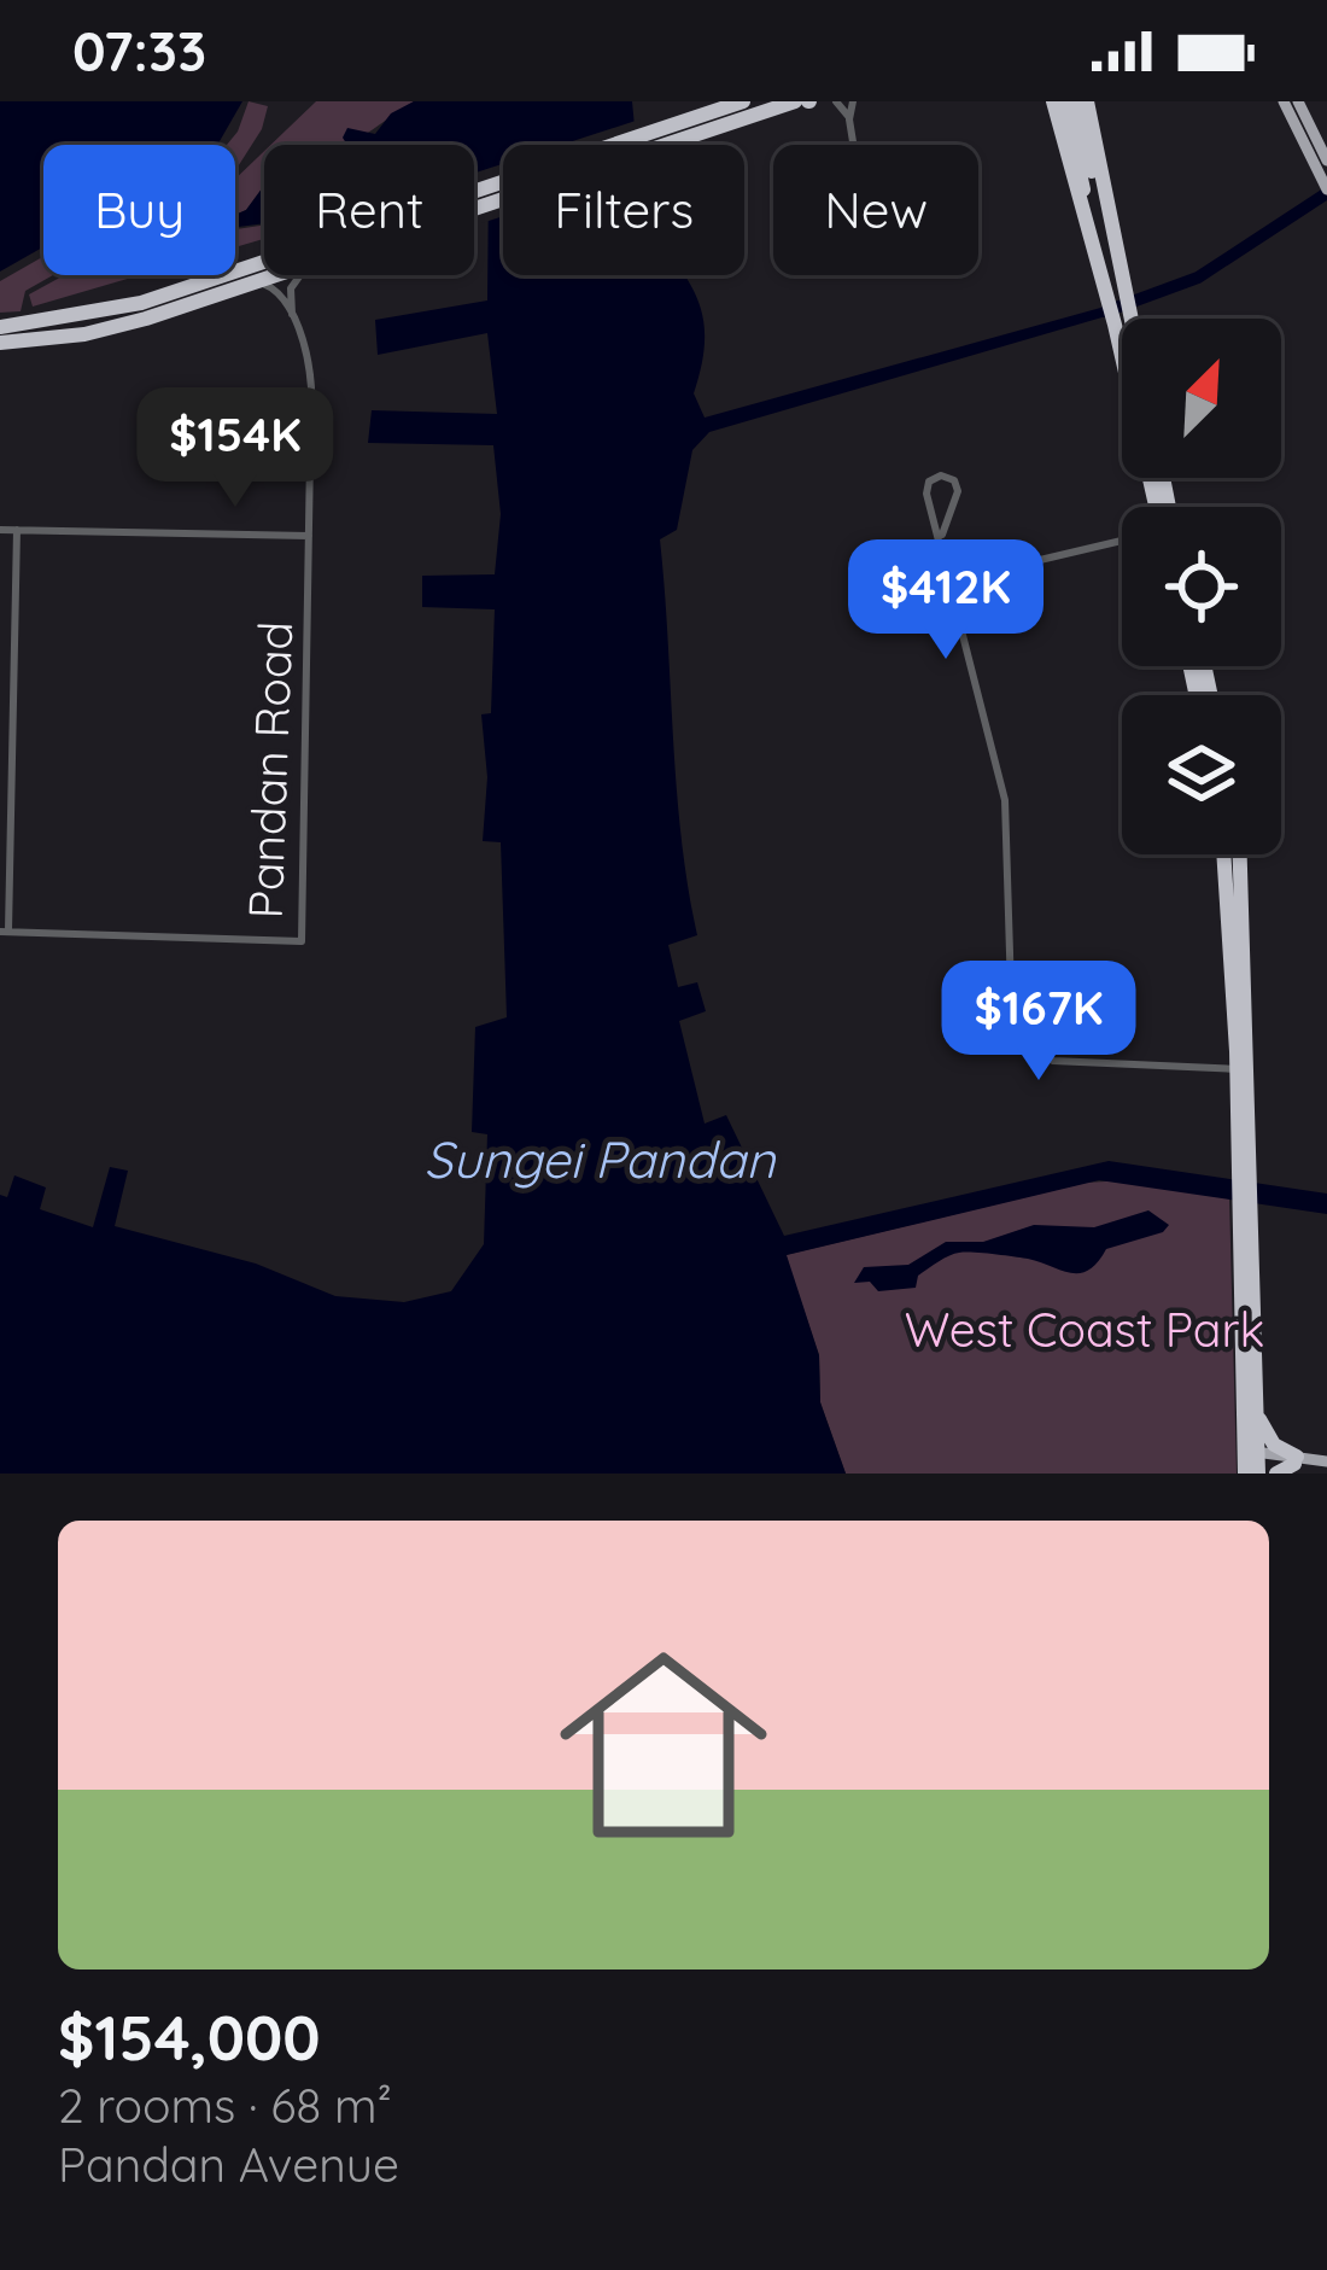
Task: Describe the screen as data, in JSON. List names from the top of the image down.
{
  "streets": {
    "street": ["Pandan Road"]
  },
  "water": ["Sungei Pandan"],
  "parks": ["West Coast Park"],
  "north": "top right",
  "page": {
    "status": "07:33",
    "chip": [
      "Buy",
      "Rent",
      "Filters",
      "New"
    ],
    "price": ["$154K", "$412K", "$167K"],
    "list": [
      {
        "name": "$154,000",
        "note": "2 rooms · 68 m² · Pandan Avenue"
      }
    ]
  }
}
